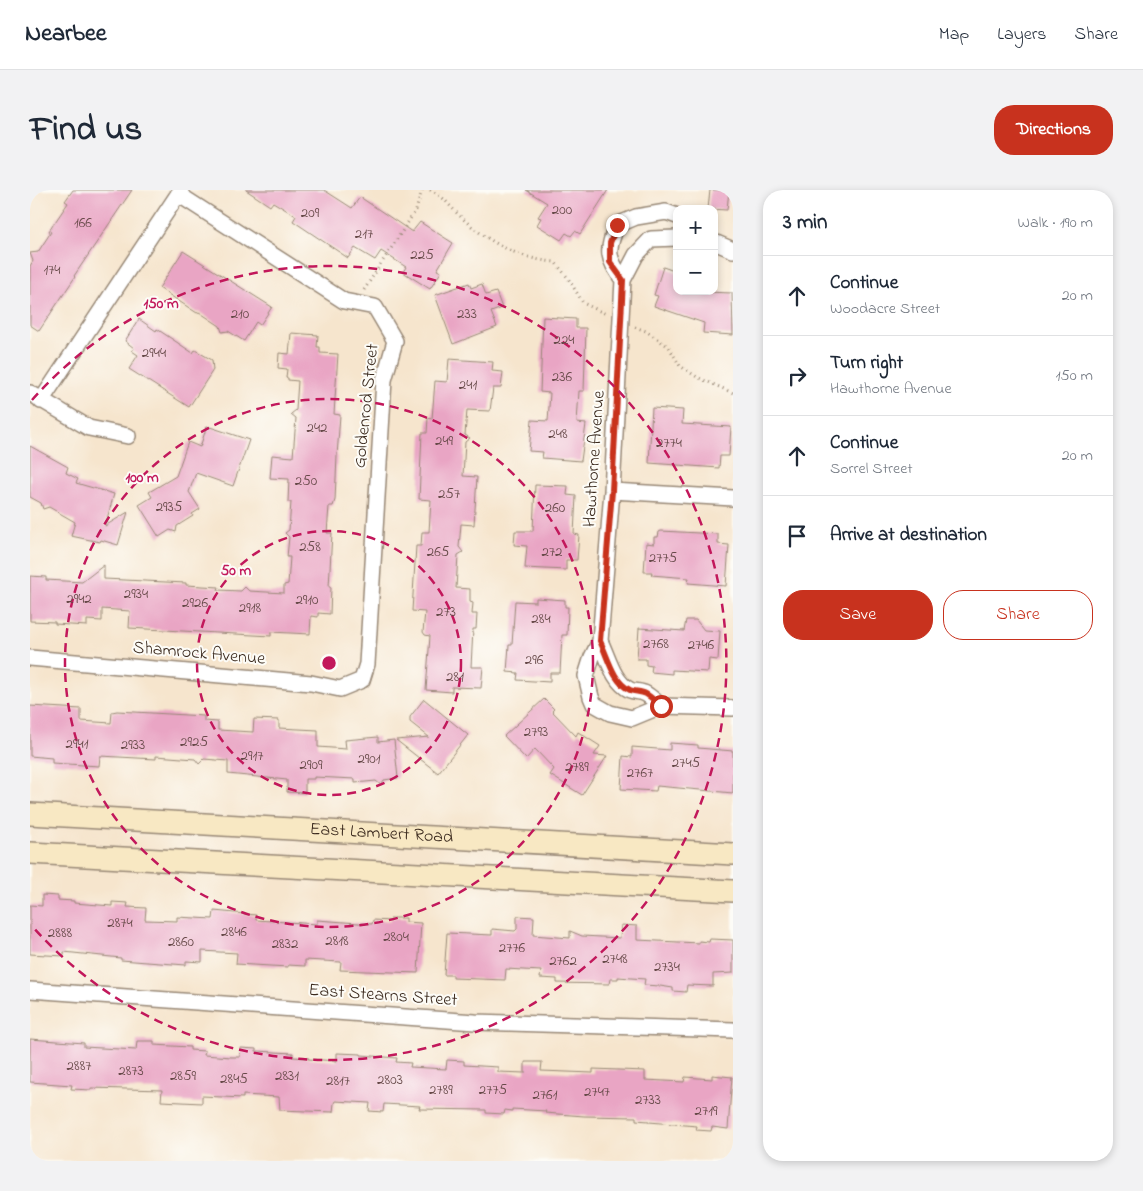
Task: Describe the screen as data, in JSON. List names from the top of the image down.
{
  "streets": {
    "main road": ["East Lambert Road"],
    "street": [
      "Goldenrod Street",
      "Hawthorne Avenue",
      "Shamrock Avenue",
      "East Stearns Street"
    ]
  },
  "crossings": [
    ["Goldenrod Street", "Shamrock Avenue"]
  ],
  "house_numbers": [
    "200",
    "209",
    "166",
    "217",
    "225",
    "174",
    "210",
    "233",
    "224",
    "2944",
    "236",
    "241",
    "242",
    "248",
    "249",
    "2774",
    "250",
    "257",
    "2935",
    "260",
    "258",
    "265",
    "272",
    "2775",
    "2934",
    "2942",
    "2910",
    "2926",
    "2918",
    "273",
    "284",
    "2768",
    "2746",
    "296",
    "281",
    "2793",
    "2925",
    "2941",
    "2933",
    "2917",
    "2901",
    "2745",
    "2909",
    "2789",
    "2767",
    "2874",
    "2846",
    "2888",
    "2804",
    "2818",
    "2860",
    "2832",
    "2776",
    "2748",
    "2762",
    "2734",
    "2887",
    "2873",
    "2859",
    "2831",
    "2845",
    "2803",
    "2817",
    "2789",
    "2775",
    "2747",
    "2761",
    "2733",
    "2719"
  ],
  "page": {
    "header": "Nearbee",
    "nav": ["Map", "Layers", "Share"],
    "title": "Find us",
    "buttons": [
      "Directions",
      ["Save", "Share"]
    ],
    "heading": ["3 min", "Walk · 190 m"],
    "map_buttons": ["+", "−"],
    "list": [
      ["Continue", "Woodacre Street", "20 m"],
      ["Turn right", "Hawthorne Avenue", "150 m"],
      ["Continue", "Sorrel Street", "20 m"],
      "Arrive at destination"
    ]
  },
  "rings": ["150 m", "100 m", "50 m"]
}
